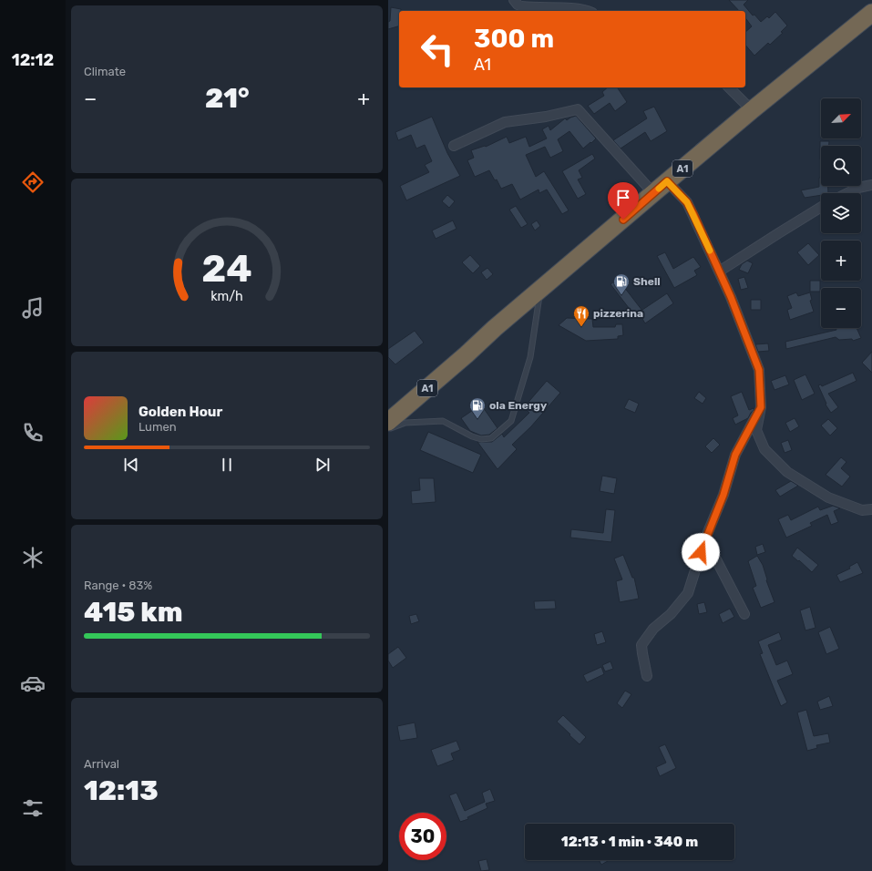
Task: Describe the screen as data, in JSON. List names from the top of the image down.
{
  "streets": {
    "highway": ["A1"]
  },
  "places": {
    "fuel station": ["Shell", "ola Energy"],
    "restaurant": ["pizzerina"]
  },
  "north": "top right",
  "page": {
    "tabs": "12:12",
    "tile": [
      "Climate",
      ["Range · 83%", "415 km"],
      ["Arrival", "12:13"]
    ],
    "turn": ["300 m", "A1"],
    "heat": ["−", "21°", "+"],
    "map_buttons": ["+", "−"],
    "song": ["Golden Hour", "Lumen"],
    "limit": "30",
    "trip": "12:13 · 1 min · 340 m",
    "gauge": ["24", "km/h"]
  }
}
